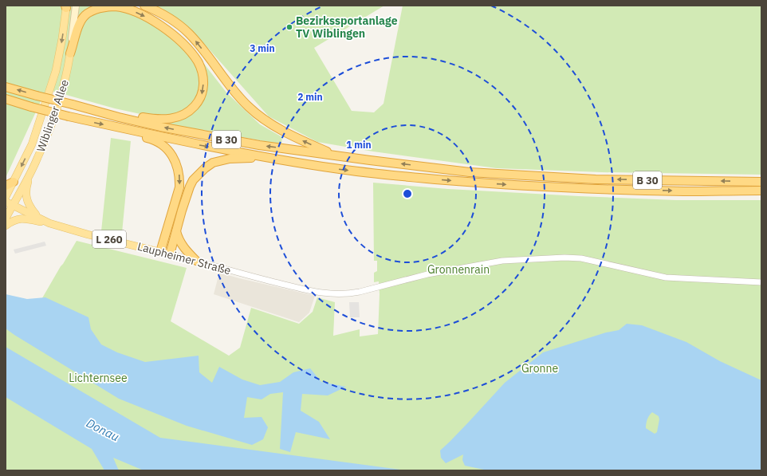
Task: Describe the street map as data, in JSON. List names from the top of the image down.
{
  "streets": {
    "highway": ["B 30"],
    "main road": ["Wiblinger Allee", "L 260", "Laupheimer Straße"]
  },
  "crossings": [
    ["Wiblinger Allee", "L 260"],
    ["Wiblinger Allee", "Laupheimer Straße"],
    ["L 260", "Laupheimer Straße"]
  ],
  "water": ["Donau"],
  "parks": ["Gronnenrain", "Gronne", "Lichternsee"],
  "places": ["Bezirkssportanlage TV Wiblingen"],
  "rings": ["3 min", "2 min", "1 min"]
}
